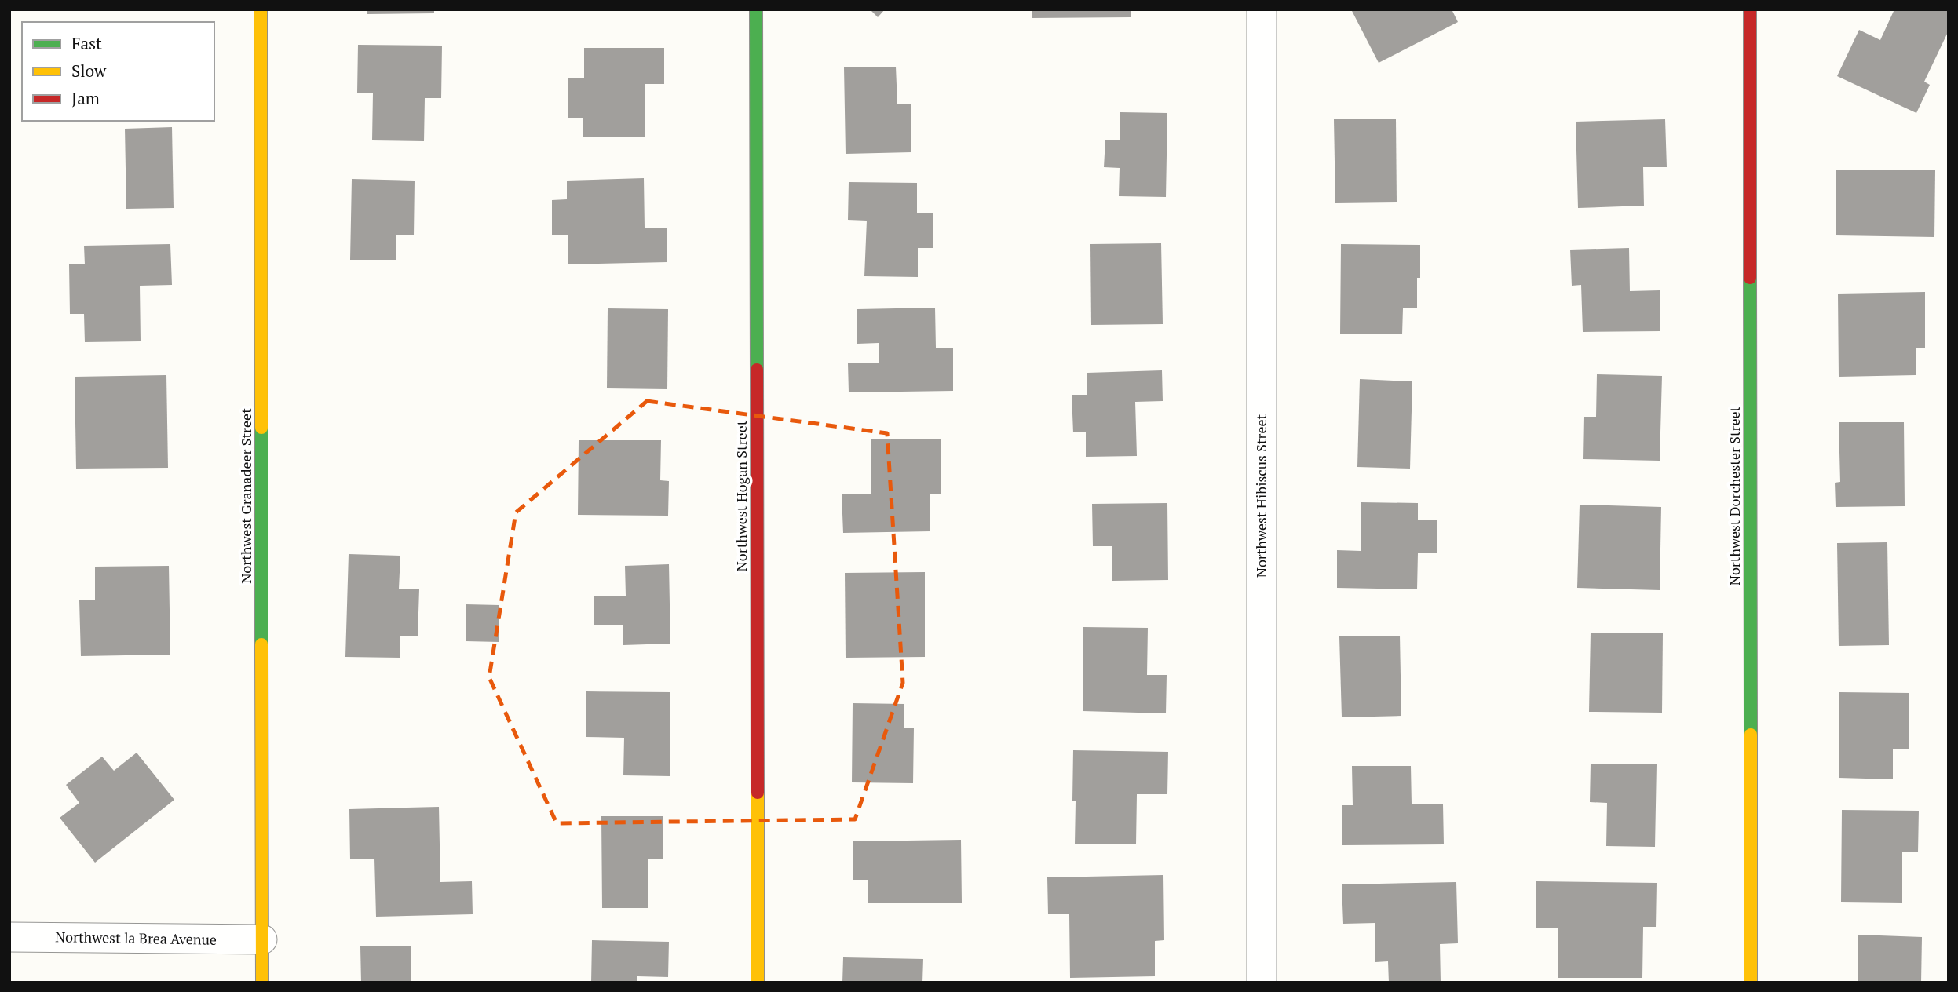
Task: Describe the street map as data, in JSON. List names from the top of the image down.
{
  "streets": {
    "street": [
      "Northwest Granadeer Street",
      "Northwest Hogan Street",
      "Northwest Hibiscus Street",
      "Northwest Dorchester Street",
      "Northwest la Brea Avenue"
    ]
  },
  "crossings": [
    ["Northwest Granadeer Street", "Northwest la Brea Avenue"]
  ],
  "legend": ["Fast", "Slow", "Jam"]
}
